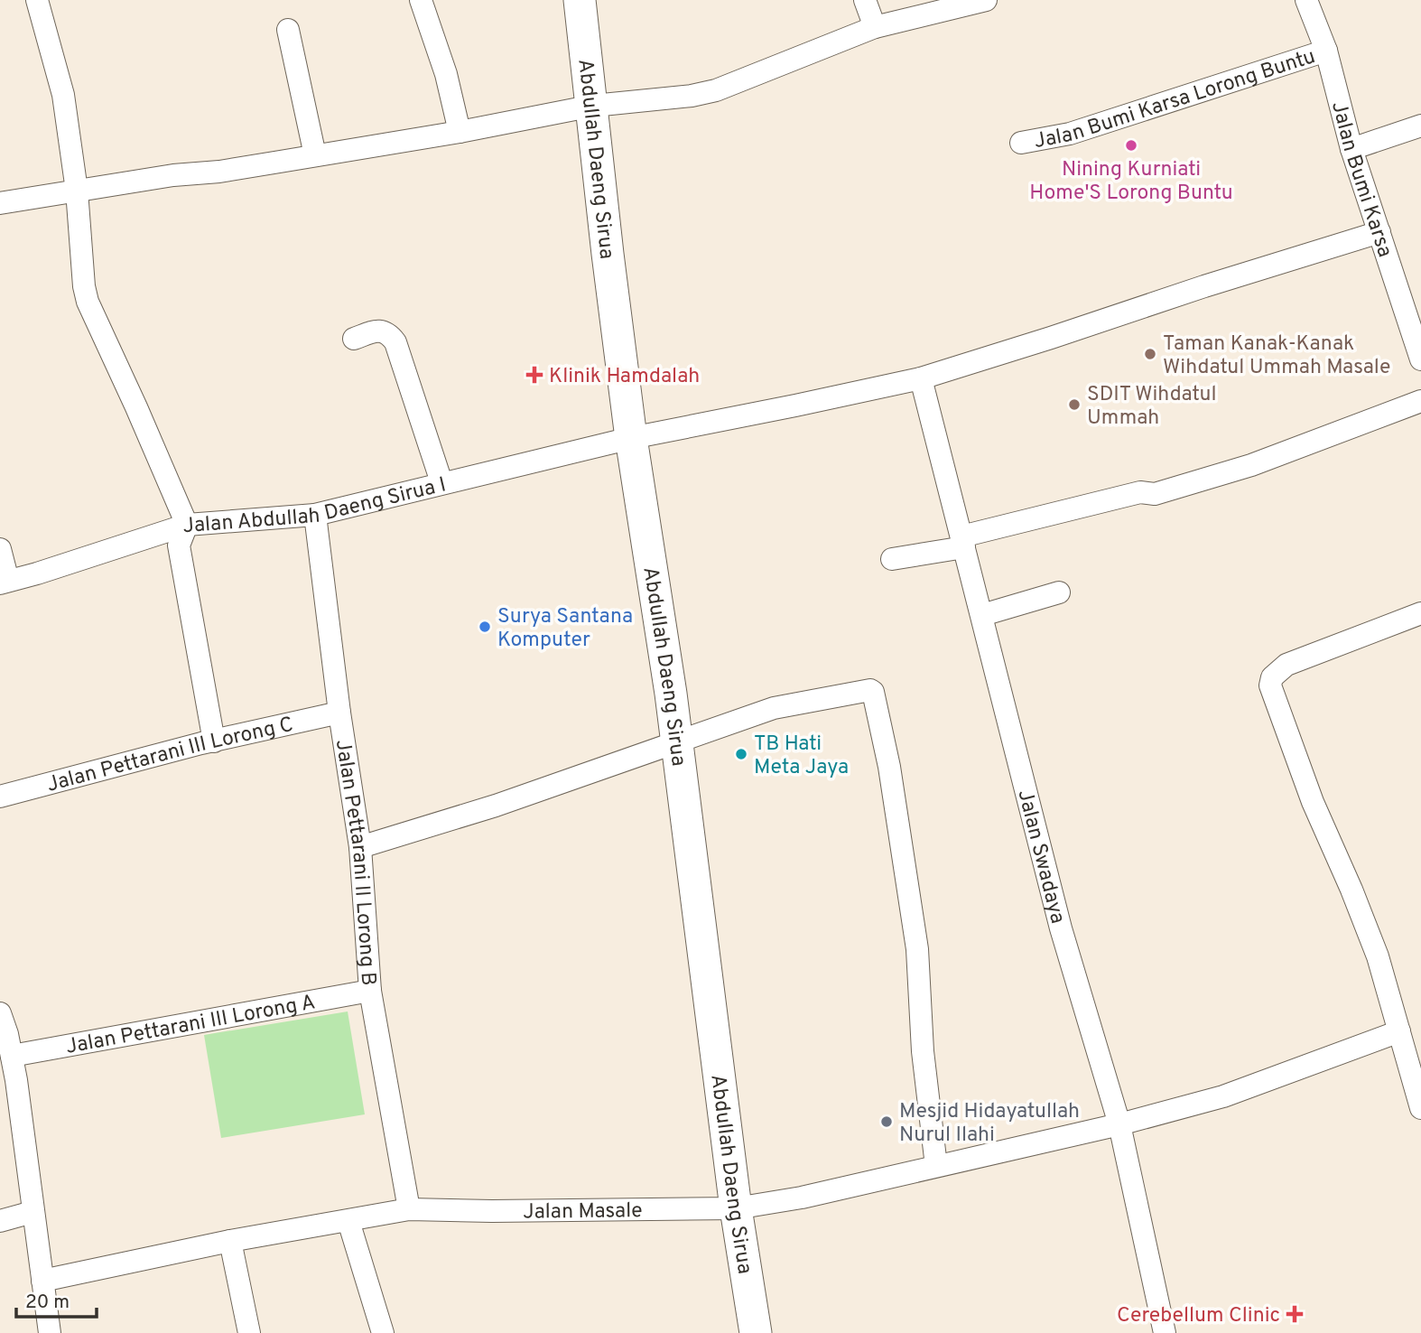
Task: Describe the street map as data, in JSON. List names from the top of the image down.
{
  "streets": {
    "main road": ["Abdullah Daeng Sirua"],
    "street": [
      "Jalan Bumi Karsa Lorong Buntu",
      "Jalan Bumi Karsa",
      "Jalan Abdullah Daeng Sirua I",
      "Jalan Pettarani III Lorong C",
      "Jalan Swadaya",
      "Jalan Pettarani II Lorong B",
      "Jalan Pettarani III Lorong A",
      "Jalan Masale"
    ]
  },
  "crossings": [
    ["Jalan Bumi Karsa Lorong Buntu", "Jalan Bumi Karsa"],
    ["Abdullah Daeng Sirua", "Jalan Abdullah Daeng Sirua I"],
    ["Abdullah Daeng Sirua", "Jalan Masale"],
    ["Jalan Bumi Karsa", "Jalan Abdullah Daeng Sirua I"],
    ["Jalan Abdullah Daeng Sirua I", "Jalan Swadaya"],
    ["Jalan Abdullah Daeng Sirua I", "Jalan Pettarani II Lorong B"],
    ["Jalan Pettarani III Lorong C", "Jalan Pettarani II Lorong B"],
    ["Jalan Swadaya", "Jalan Masale"],
    ["Jalan Pettarani II Lorong B", "Jalan Pettarani III Lorong A"],
    ["Jalan Pettarani II Lorong B", "Jalan Masale"]
  ],
  "places": {
    "other": [
      "Nining Kurniati Home'S Lorong Buntu",
      "Taman Kanak-Kanak Wihdatul Ummah Masale",
      "SDIT Wihdatul Ummah",
      "Surya Santana Komputer",
      "TB Hati Meta Jaya",
      "Mesjid Hidayatullah Nurul Ilahi"
    ],
    "health": ["Klinik Hamdalah", "Cerebellum Clinic"]
  },
  "scale_bar": "20 m"
}
